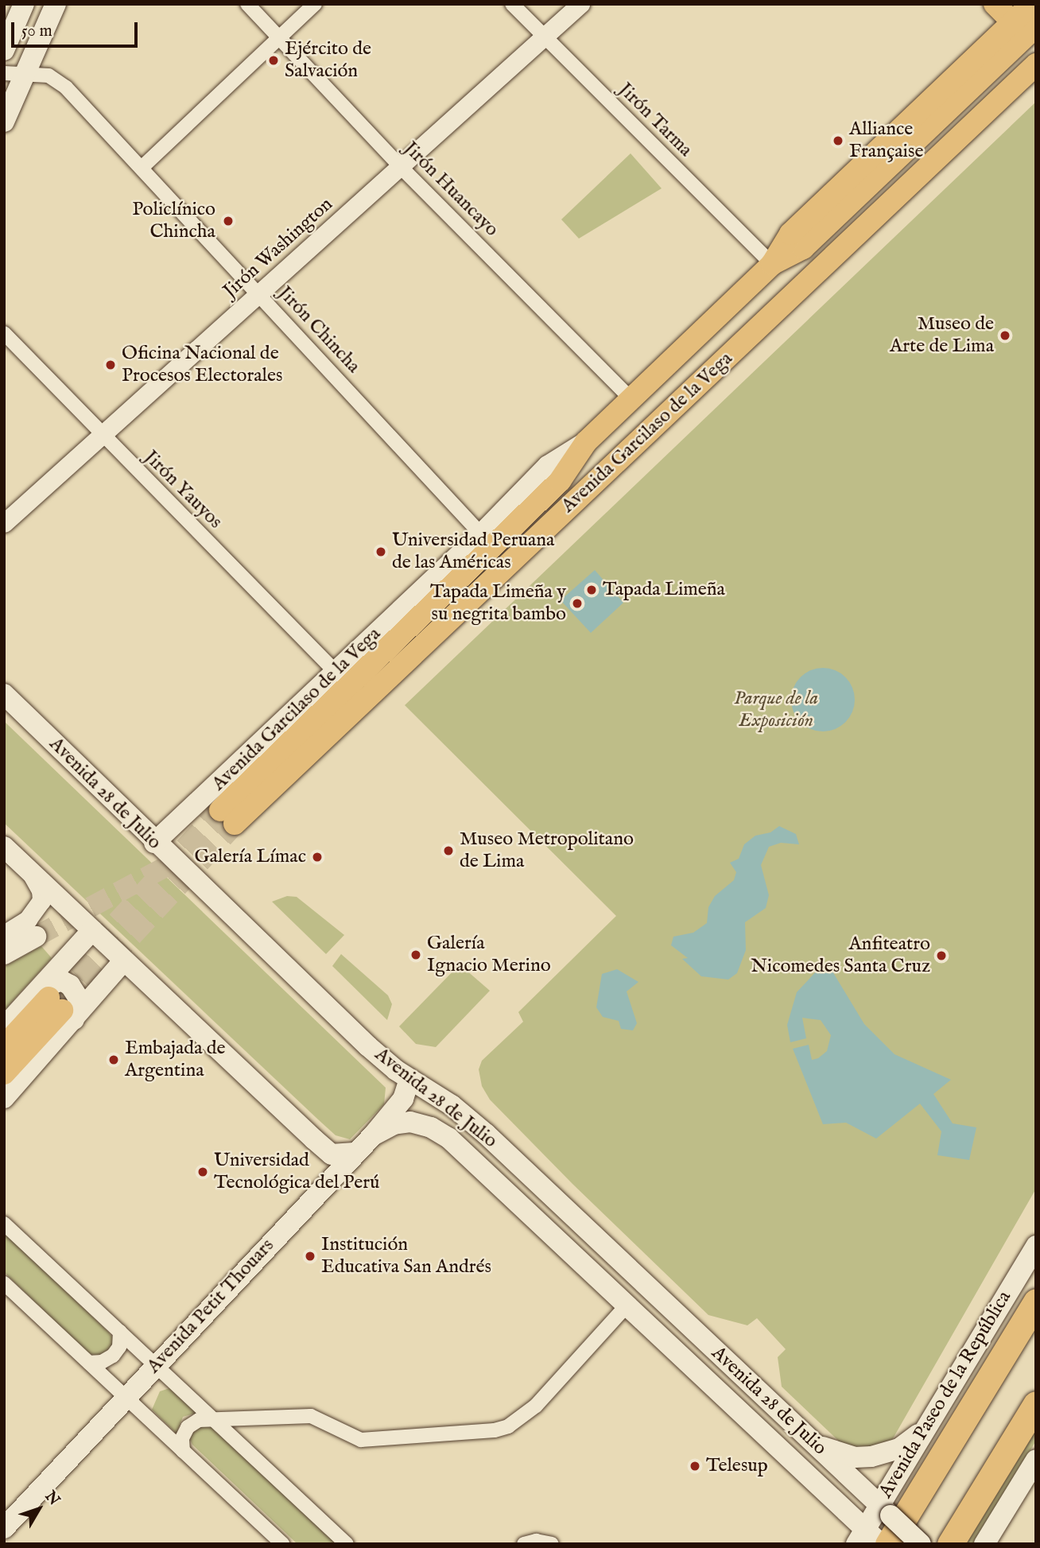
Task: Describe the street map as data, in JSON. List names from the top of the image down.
{
  "streets": {
    "main road": [
      "Avenida Garcilaso de la Vega",
      "Avenida 28 de Julio",
      "Avenida Petit Thouars",
      "Avenida Paseo de la República"
    ],
    "street": [
      "Jirón Tarma",
      "Jirón Huancayo",
      "Jirón Washington",
      "Jirón Chincha",
      "Jirón Yauyos"
    ]
  },
  "crossings": [
    ["Jirón Tarma", "Jirón Washington"],
    ["Jirón Tarma", "Avenida Garcilaso de la Vega"],
    ["Jirón Huancayo", "Jirón Washington"],
    ["Jirón Huancayo", "Avenida Garcilaso de la Vega"],
    ["Jirón Washington", "Jirón Chincha"],
    ["Jirón Washington", "Jirón Yauyos"],
    ["Jirón Chincha", "Avenida Garcilaso de la Vega"],
    ["Avenida Garcilaso de la Vega", "Jirón Yauyos"],
    ["Avenida Garcilaso de la Vega", "Avenida 28 de Julio"],
    ["Avenida 28 de Julio", "Avenida Petit Thouars"],
    ["Avenida 28 de Julio", "Avenida Paseo de la República"]
  ],
  "parks": ["Parque de la Exposición"],
  "places": [
    "Ejército de Salvación",
    "Alliance Française",
    "Policlínico Chincha",
    "Museo de Arte de Lima",
    "Oficina Nacional de Procesos Electorales",
    "Universidad Peruana de las Américas",
    "Tapada Limeña",
    "Tapada Limeña y su negrita bambo",
    "Museo Metropolitano de Lima",
    "Galería Límac",
    "Galería Ignacio Merino",
    "Anfiteatro Nicomedes Santa Cruz",
    "Embajada de Argentina",
    "Universidad Tecnológica del Perú",
    "Institución Educativa San Andrés",
    "Telesup"
  ],
  "scale_bar": "50 m",
  "north": "top right"
}
